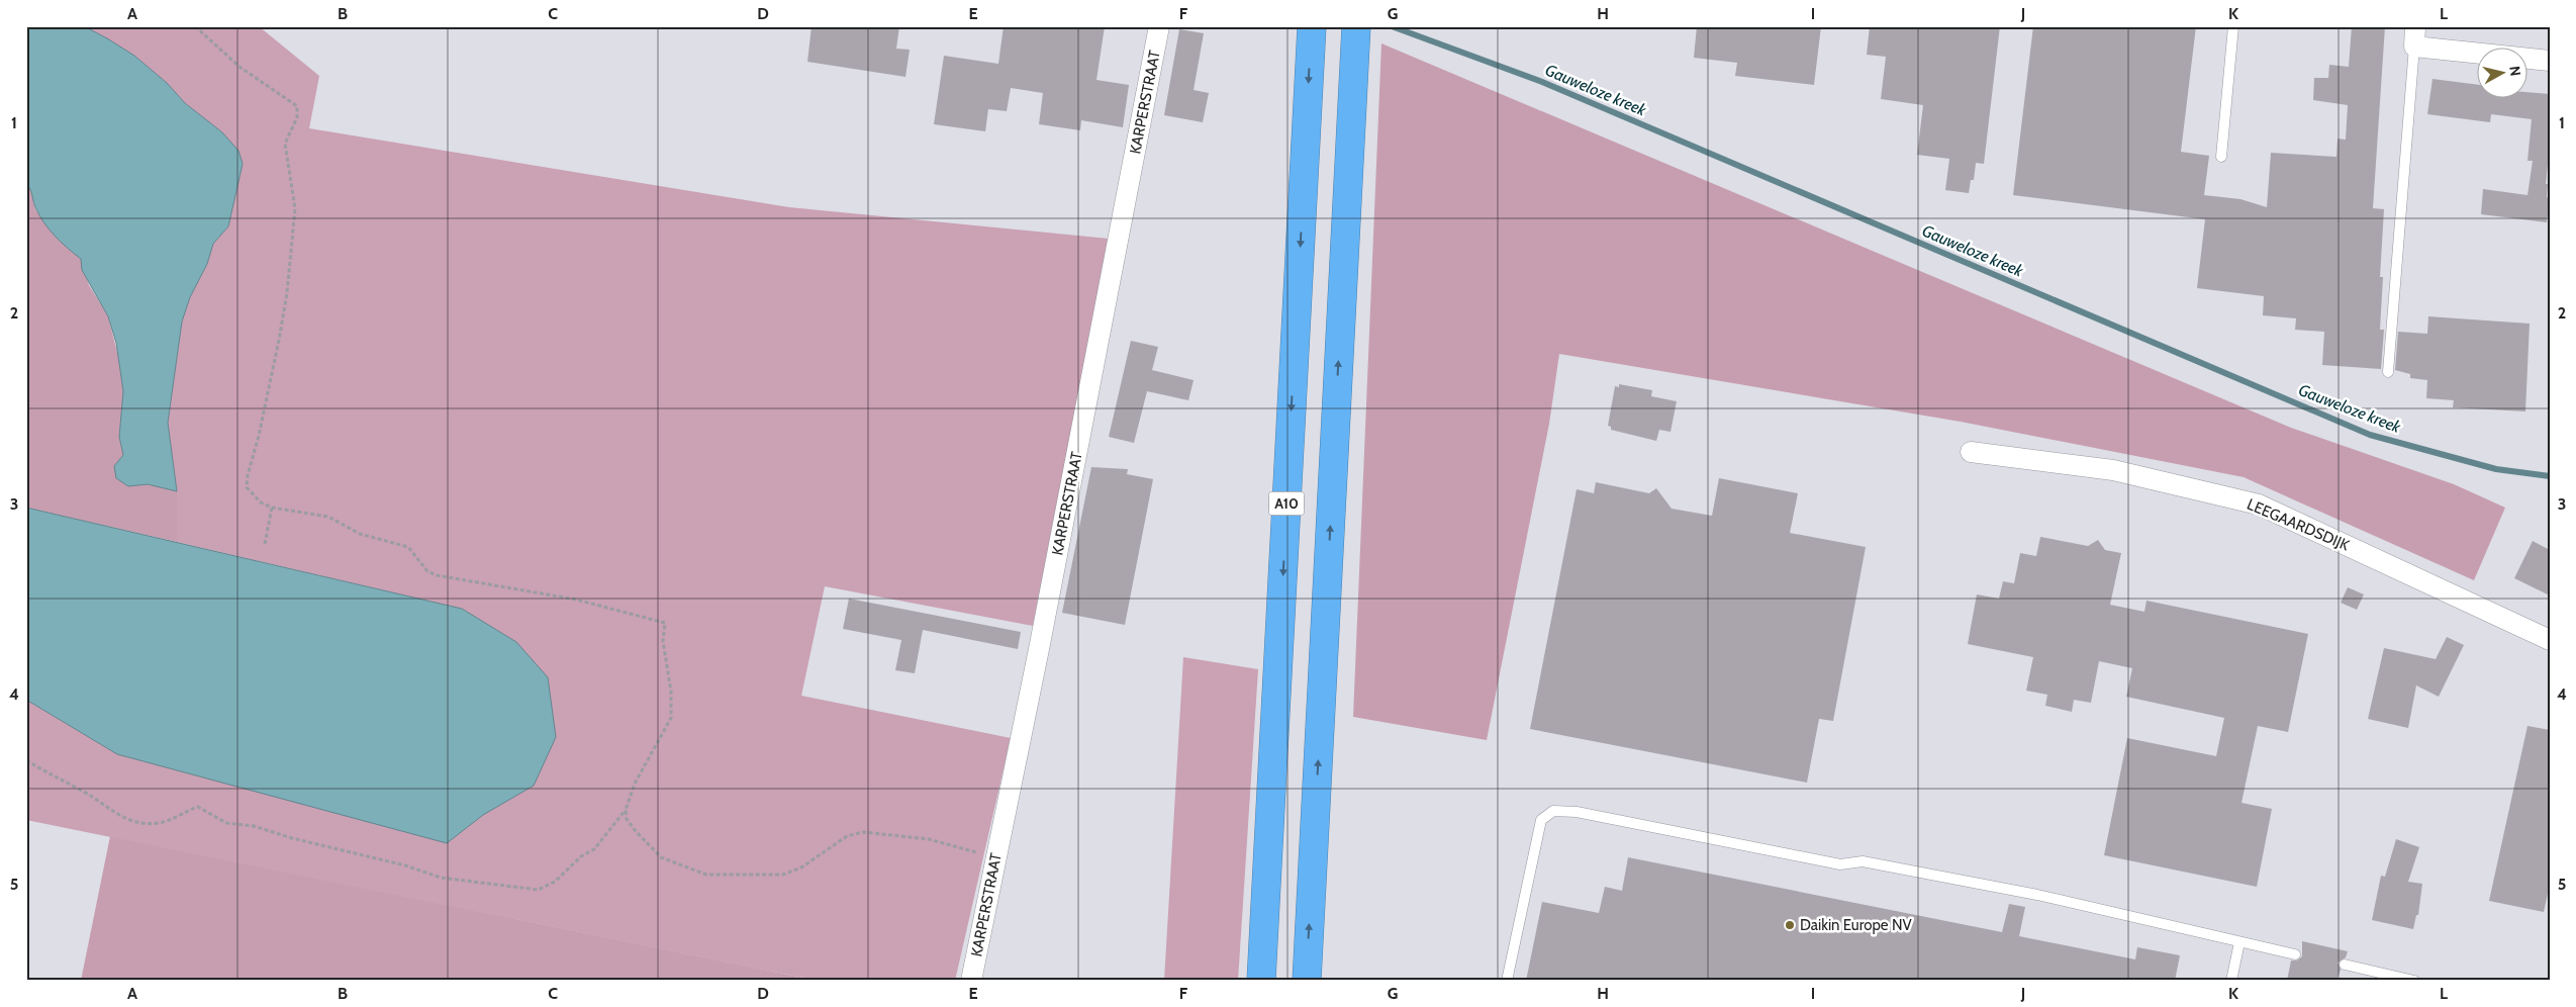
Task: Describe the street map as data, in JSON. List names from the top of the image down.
{
  "streets": {
    "highway": ["A10"],
    "street": ["KARPERSTRAAT", "LEEGAARDSDIJK"]
  },
  "water": ["Gauweloze kreek"],
  "places": ["Daikin Europe NV"],
  "north": "right",
  "grid": {
    "columns": [
      "A",
      "B",
      "C",
      "D",
      "E",
      "F",
      "G",
      "H",
      "I",
      "J",
      "K",
      "L"
    ],
    "rows": [
      "1",
      "2",
      "3",
      "4",
      "5"
    ]
  }
}
